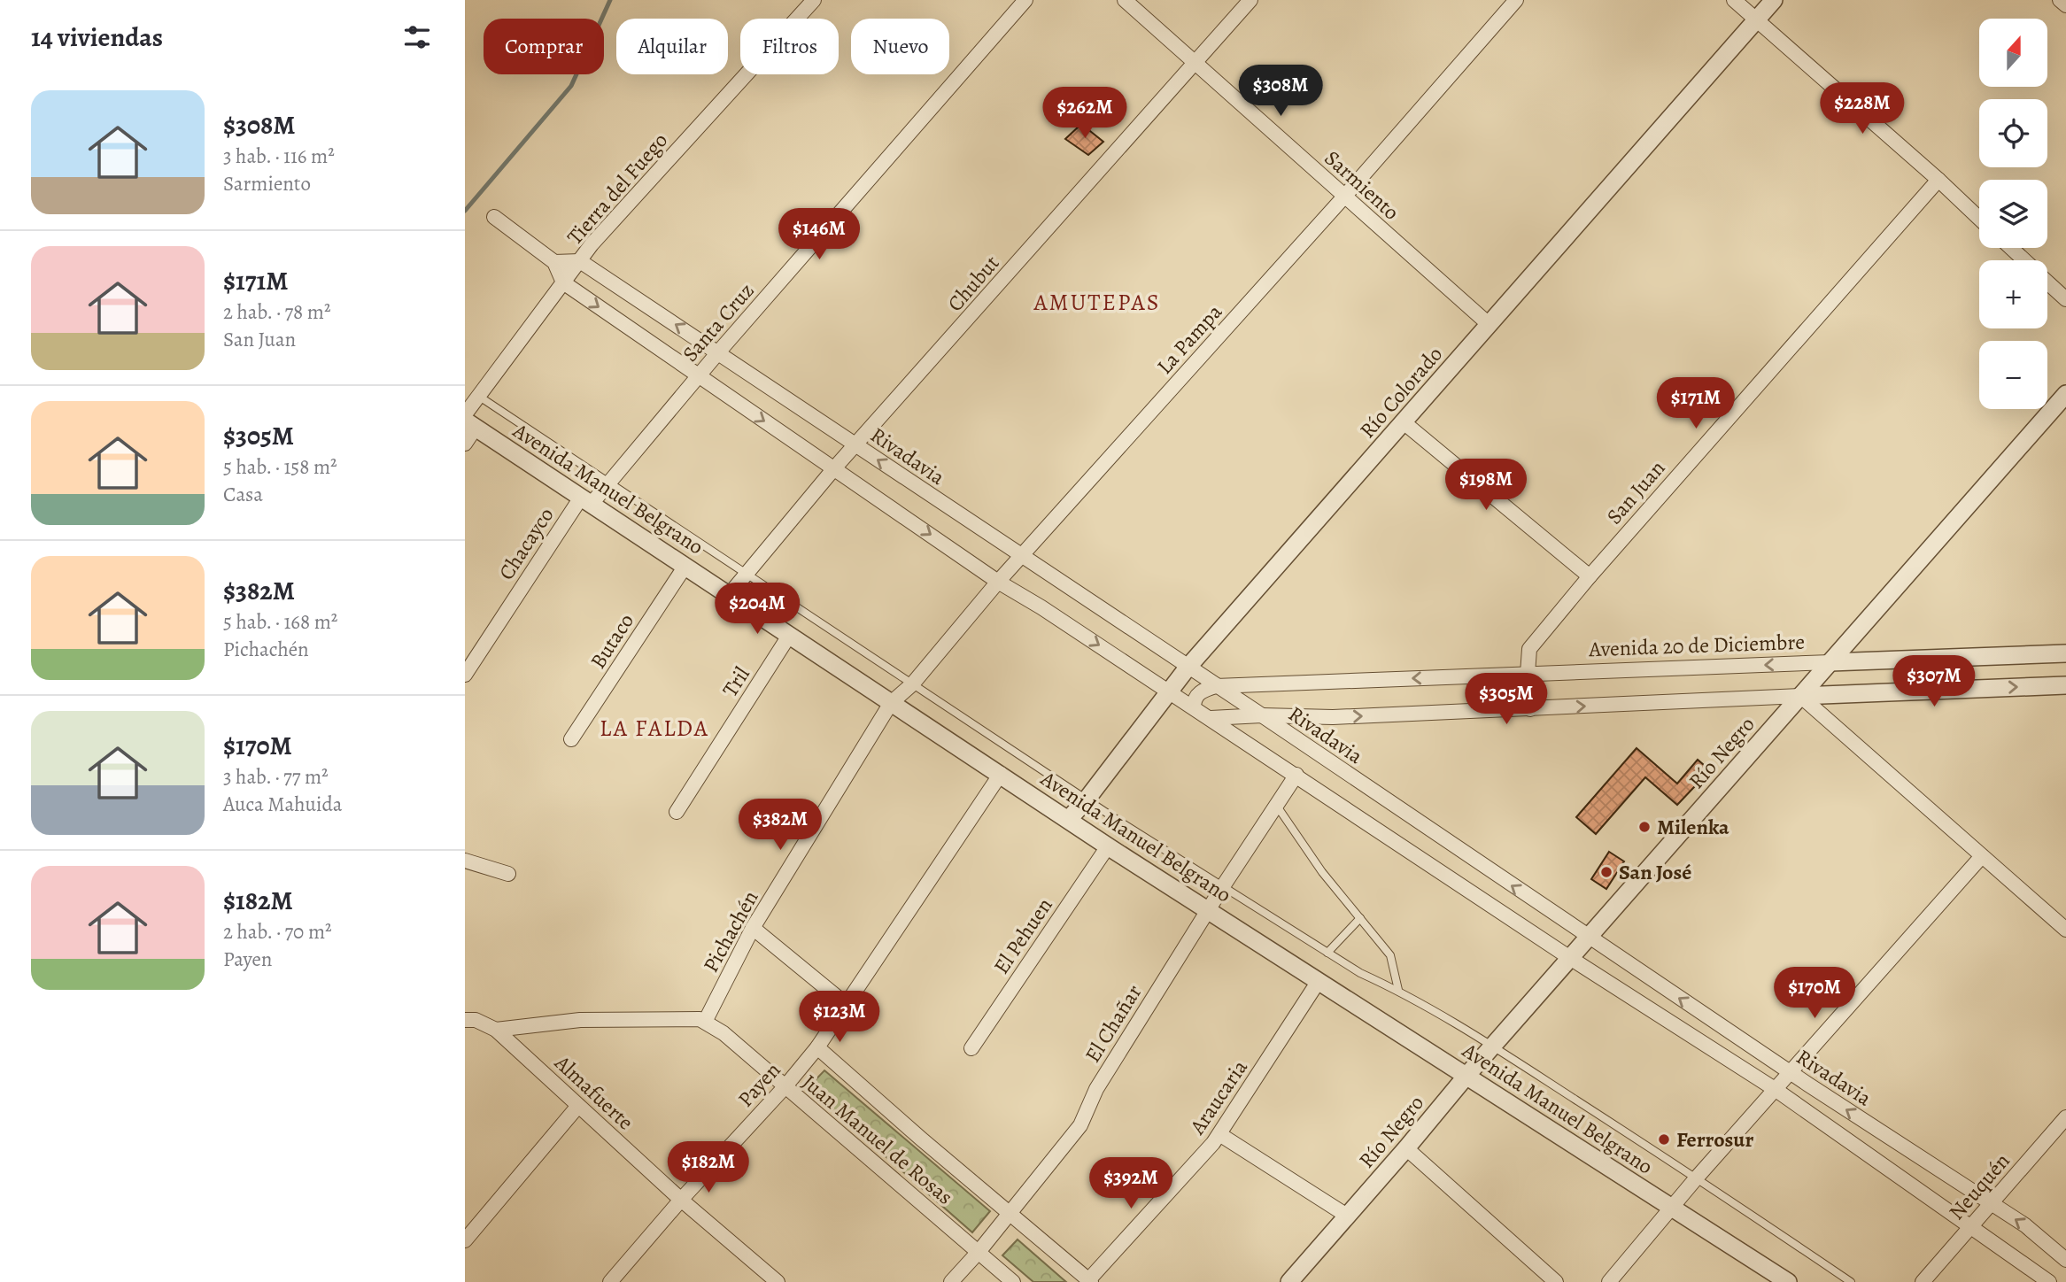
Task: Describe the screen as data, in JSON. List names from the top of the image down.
{
  "streets": {
    "street": [
      "Sarmiento",
      "Tierra del Fuego",
      "Chubut",
      "Santa Cruz",
      "La Pampa",
      "Río Colorado",
      "Rivadavia",
      "Avenida Manuel Belgrano",
      "San Juan",
      "Chacayco",
      "Butaco",
      "Avenida 20 de Diciembre",
      "Tril",
      "Río Negro",
      "Pichachén",
      "El Pehuen",
      "El Chañar",
      "Payen",
      "Almafuerte",
      "Araucaria",
      "Juan Manuel de Rosas",
      "Neuquén"
    ]
  },
  "crossings": [
    ["Sarmiento", "Chubut"],
    ["Sarmiento", "La Pampa"],
    ["Sarmiento", "Río Colorado"],
    ["Tierra del Fuego", "Rivadavia"],
    ["Tierra del Fuego", "Avenida Manuel Belgrano"],
    ["Chubut", "Rivadavia"],
    ["Chubut", "Avenida Manuel Belgrano"],
    ["Santa Cruz", "Rivadavia"],
    ["Santa Cruz", "Avenida Manuel Belgrano"],
    ["Santa Cruz", "Chacayco"],
    ["La Pampa", "Rivadavia"],
    ["La Pampa", "Avenida Manuel Belgrano"],
    ["La Pampa", "Pichachén"],
    ["Río Colorado", "Rivadavia"],
    ["Río Colorado", "Avenida Manuel Belgrano"],
    ["Rivadavia", "Avenida 20 de Diciembre"],
    ["Rivadavia", "Río Negro"],
    ["Rivadavia", "El Chañar"],
    ["Rivadavia", "Neuquén"],
    ["Avenida Manuel Belgrano", "Chacayco"],
    ["Avenida Manuel Belgrano", "Butaco"],
    ["Avenida Manuel Belgrano", "Tril"],
    ["Avenida Manuel Belgrano", "Río Negro"],
    ["Avenida Manuel Belgrano", "Pichachén"],
    ["Avenida Manuel Belgrano", "El Pehuen"],
    ["Avenida Manuel Belgrano", "El Chañar"],
    ["Avenida Manuel Belgrano", "Payen"],
    ["Avenida Manuel Belgrano", "Araucaria"],
    ["San Juan", "Avenida 20 de Diciembre"],
    ["Avenida 20 de Diciembre", "Río Negro"],
    ["Pichachén", "Juan Manuel de Rosas"],
    ["El Chañar", "Juan Manuel de Rosas"],
    ["Payen", "Almafuerte"],
    ["Payen", "Juan Manuel de Rosas"],
    ["Araucaria", "Juan Manuel de Rosas"]
  ],
  "districts": ["AMUTEPAS", "LA FALDA"],
  "places": ["Milenka", "San José", "Ferrosur"],
  "north": "top",
  "page": {
    "heading": "14 viviendas",
    "map_buttons": ["+", "−"],
    "chip": [
      "Comprar",
      "Alquilar",
      "Filtros",
      "Nuevo"
    ],
    "price": [
      "$308M",
      "$228M",
      "$262M",
      "$146M",
      "$171M",
      "$198M",
      "$204M",
      "$307M",
      "$305M",
      "$382M",
      "$170M",
      "$123M",
      "$182M",
      "$392M"
    ],
    "list": [
      {
        "name": "$308M",
        "note": "3 hab. · 116 m² · Sarmiento"
      },
      {
        "name": "$171M",
        "note": "2 hab. · 78 m² · San Juan"
      },
      {
        "name": "$305M",
        "note": "5 hab. · 158 m² · Casa"
      },
      {
        "name": "$382M",
        "note": "5 hab. · 168 m² · Pichachén"
      },
      {
        "name": "$170M",
        "note": "3 hab. · 77 m² · Auca Mahuida"
      },
      {
        "name": "$182M",
        "note": "2 hab. · 70 m² · Payen"
      }
    ]
  }
}
